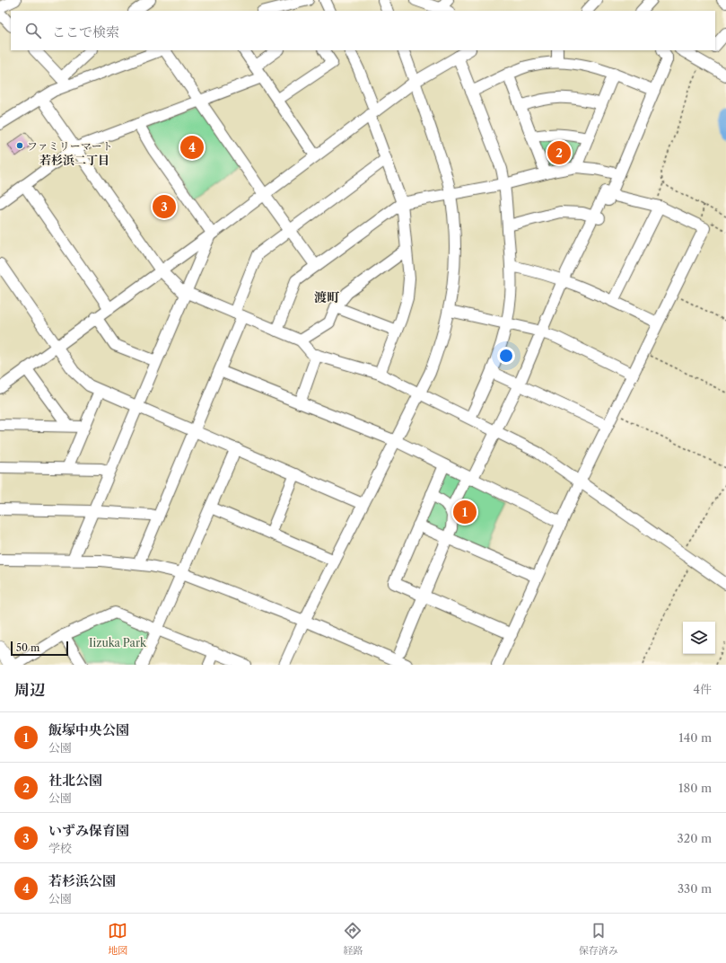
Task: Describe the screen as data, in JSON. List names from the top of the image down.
{
  "districts": ["若杉浜二丁目", "渡町"],
  "parks": ["Iizuka Park"],
  "places": ["ファミリーマート"],
  "scale_bar": "50 m",
  "page": {
    "search": "ここで検索",
    "pins": [
      "4",
      "2",
      "3",
      "1"
    ],
    "scale": "50 m",
    "heading": ["周辺", "4件"],
    "list": [
      {
        "mark": "1",
        "name": "飯塚中央公園",
        "note": "公園",
        "value": "140 m"
      },
      {
        "mark": "2",
        "name": "社北公園",
        "note": "公園",
        "value": "180 m"
      },
      {
        "mark": "3",
        "name": "いずみ保育園",
        "note": "学校",
        "value": "320 m"
      },
      {
        "mark": "4",
        "name": "若杉浜公園",
        "note": "公園",
        "value": "330 m"
      }
    ],
    "nav": ["地図", "経路", "保存済み"]
  }
}
